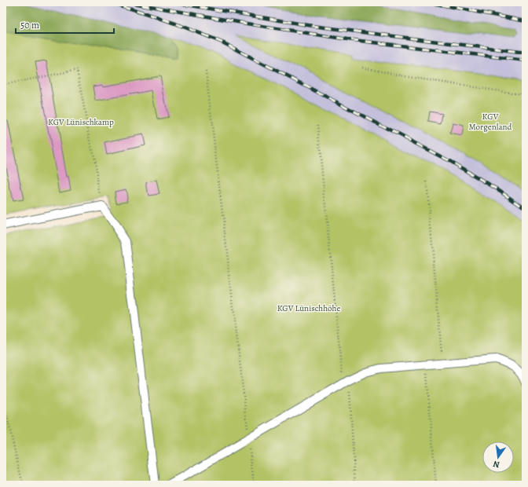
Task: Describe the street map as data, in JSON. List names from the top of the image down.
{
  "parks": ["KGV Morgenland", "KGV Lünischkamp", "KGV Lünischhöhe"],
  "scale_bar": "50 m",
  "north": "bottom"
}
